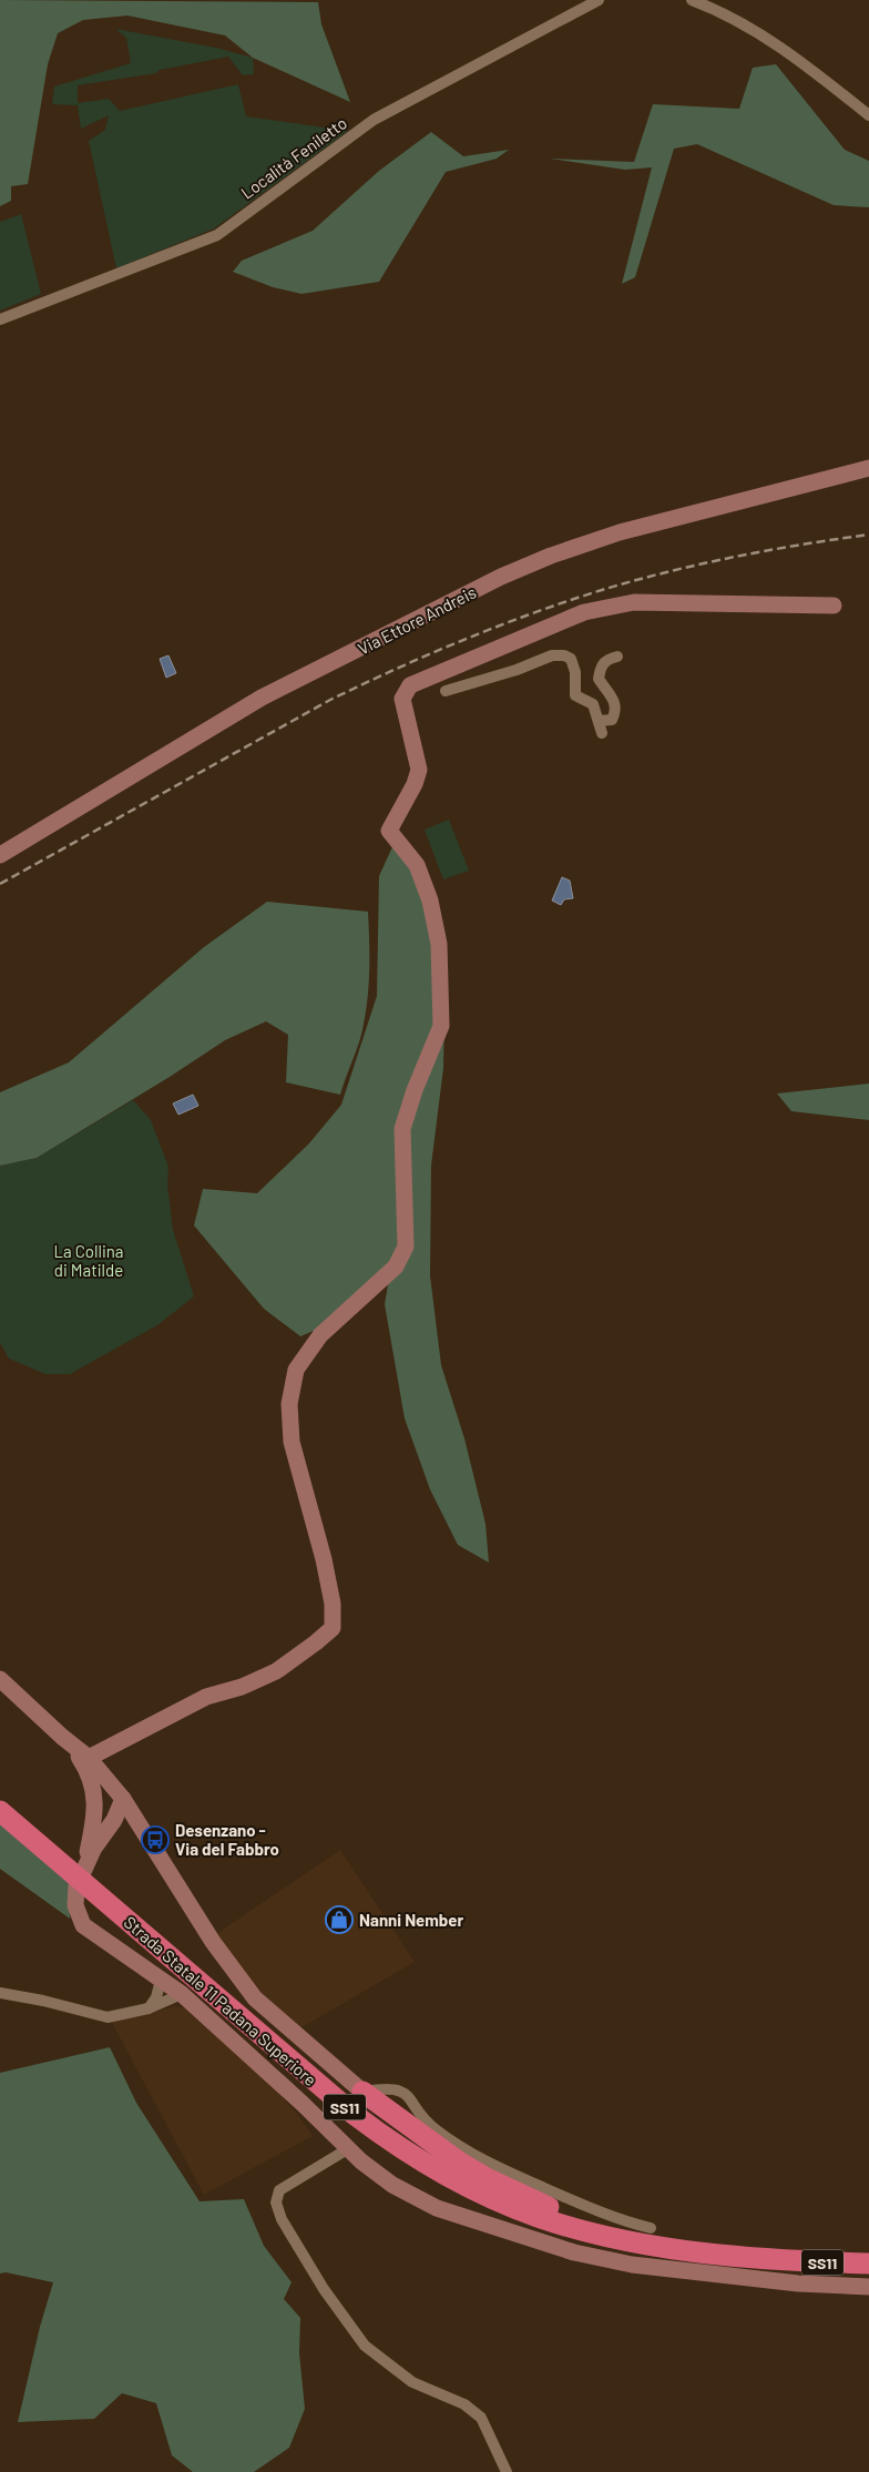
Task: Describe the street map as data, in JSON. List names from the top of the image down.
{
  "streets": {
    "highway": ["Strada Statale 11 Padana Superiore", "SS11"],
    "street": ["Località Feniletto", "Via Ettore Andreis"]
  },
  "parks": ["La Collina di Matilde"],
  "places": {
    "bus stop": ["Desenzano - Via del Fabbro"],
    "shop": ["Nanni Nember"]
  }
}
